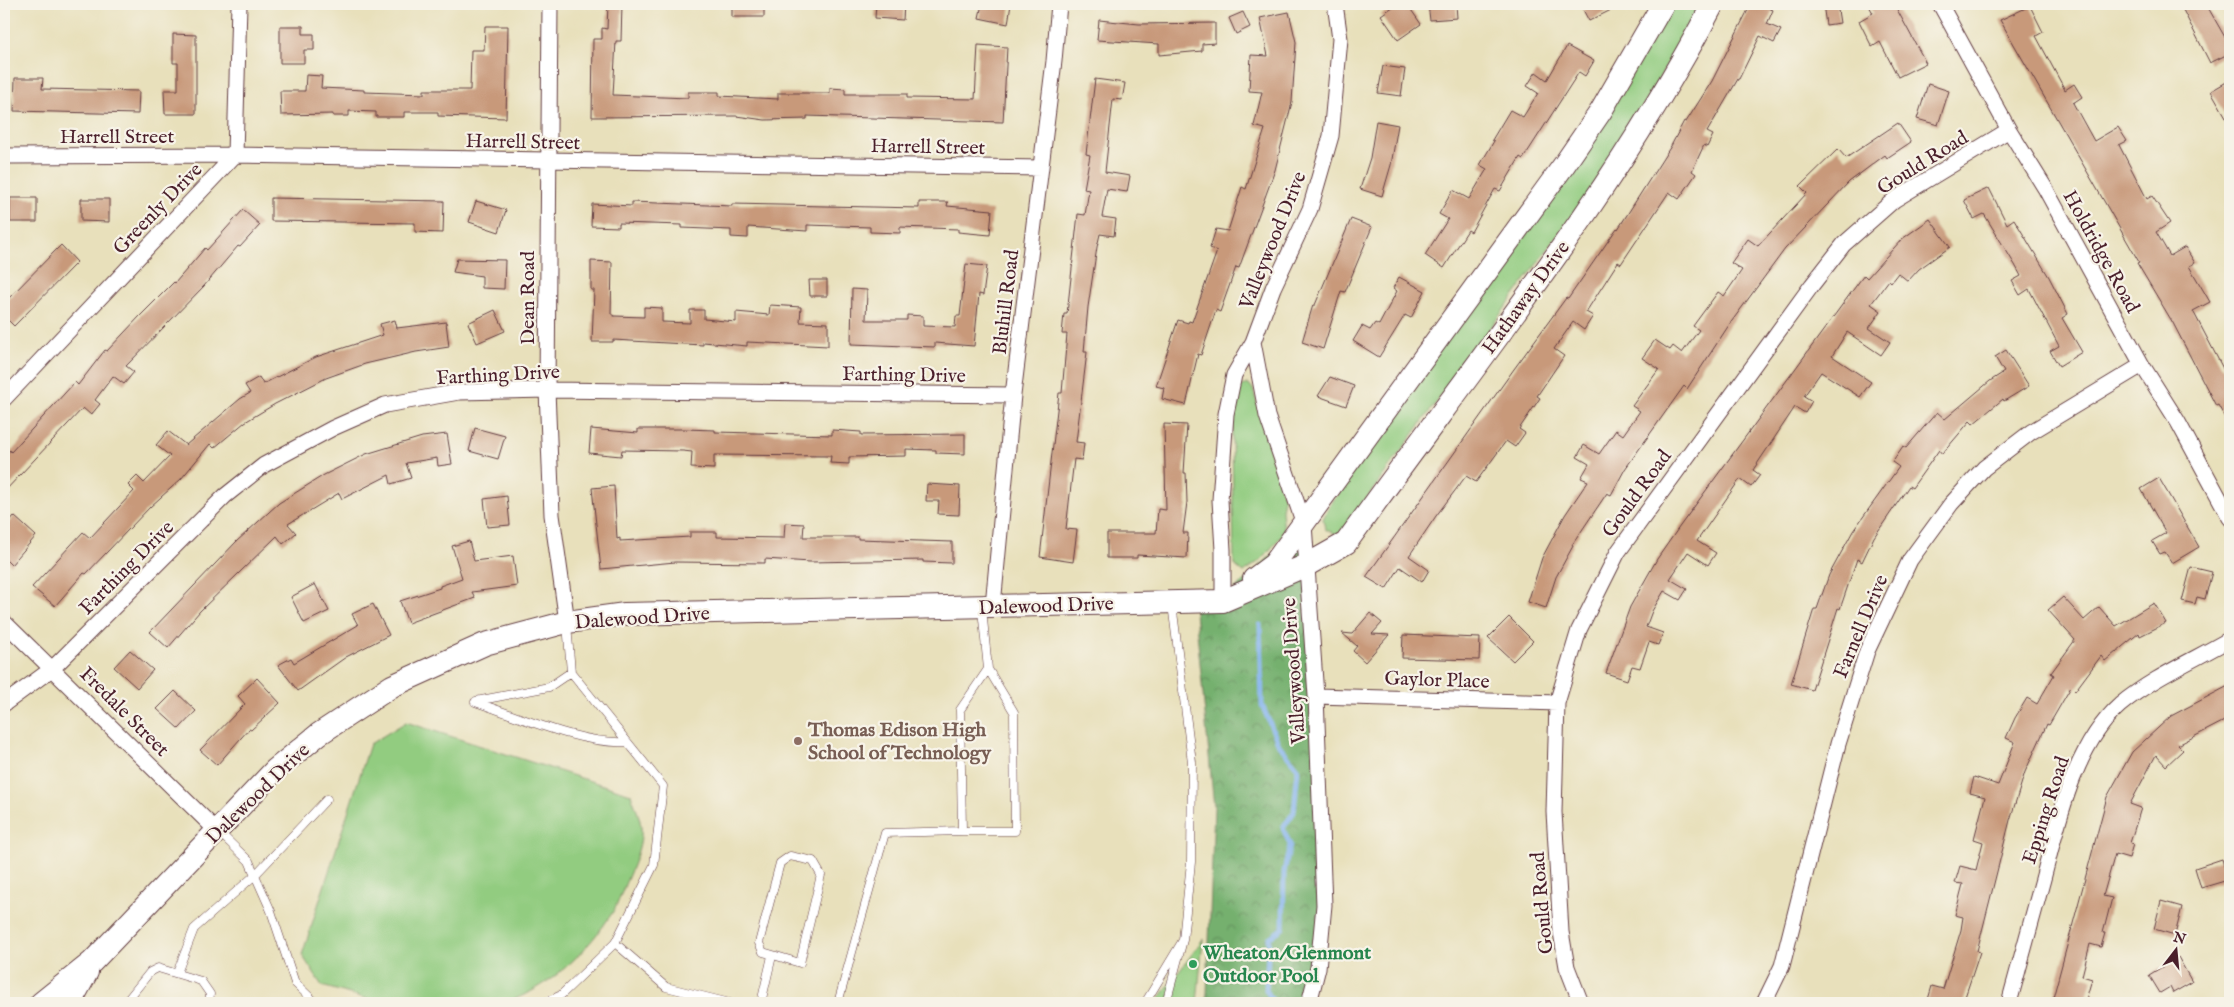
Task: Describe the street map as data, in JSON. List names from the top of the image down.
{
  "streets": {
    "street": [
      "Harrell Street",
      "Gould Road",
      "Greenly Drive",
      "Valleywood Drive",
      "Holdridge Road",
      "Hathaway Drive",
      "Dean Road",
      "Bluhill Road",
      "Farthing Drive",
      "Dalewood Drive",
      "Farnell Drive",
      "Gaylor Place",
      "Fredale Street",
      "Epping Road"
    ]
  },
  "crossings": [
    ["Harrell Street", "Greenly Drive"],
    ["Harrell Street", "Dean Road"],
    ["Harrell Street", "Bluhill Road"],
    ["Gould Road", "Holdridge Road"],
    ["Gould Road", "Gaylor Place"],
    ["Valleywood Drive", "Hathaway Drive"],
    ["Valleywood Drive", "Dalewood Drive"],
    ["Valleywood Drive", "Gaylor Place"],
    ["Holdridge Road", "Farnell Drive"],
    ["Hathaway Drive", "Dalewood Drive"],
    ["Dean Road", "Farthing Drive"],
    ["Dean Road", "Dalewood Drive"],
    ["Bluhill Road", "Farthing Drive"],
    ["Bluhill Road", "Dalewood Drive"],
    ["Farthing Drive", "Fredale Street"],
    ["Dalewood Drive", "Fredale Street"]
  ],
  "places": ["Thomas Edison High School of Technology", "Wheaton/Glenmont Outdoor Pool"],
  "north": "top"
}
